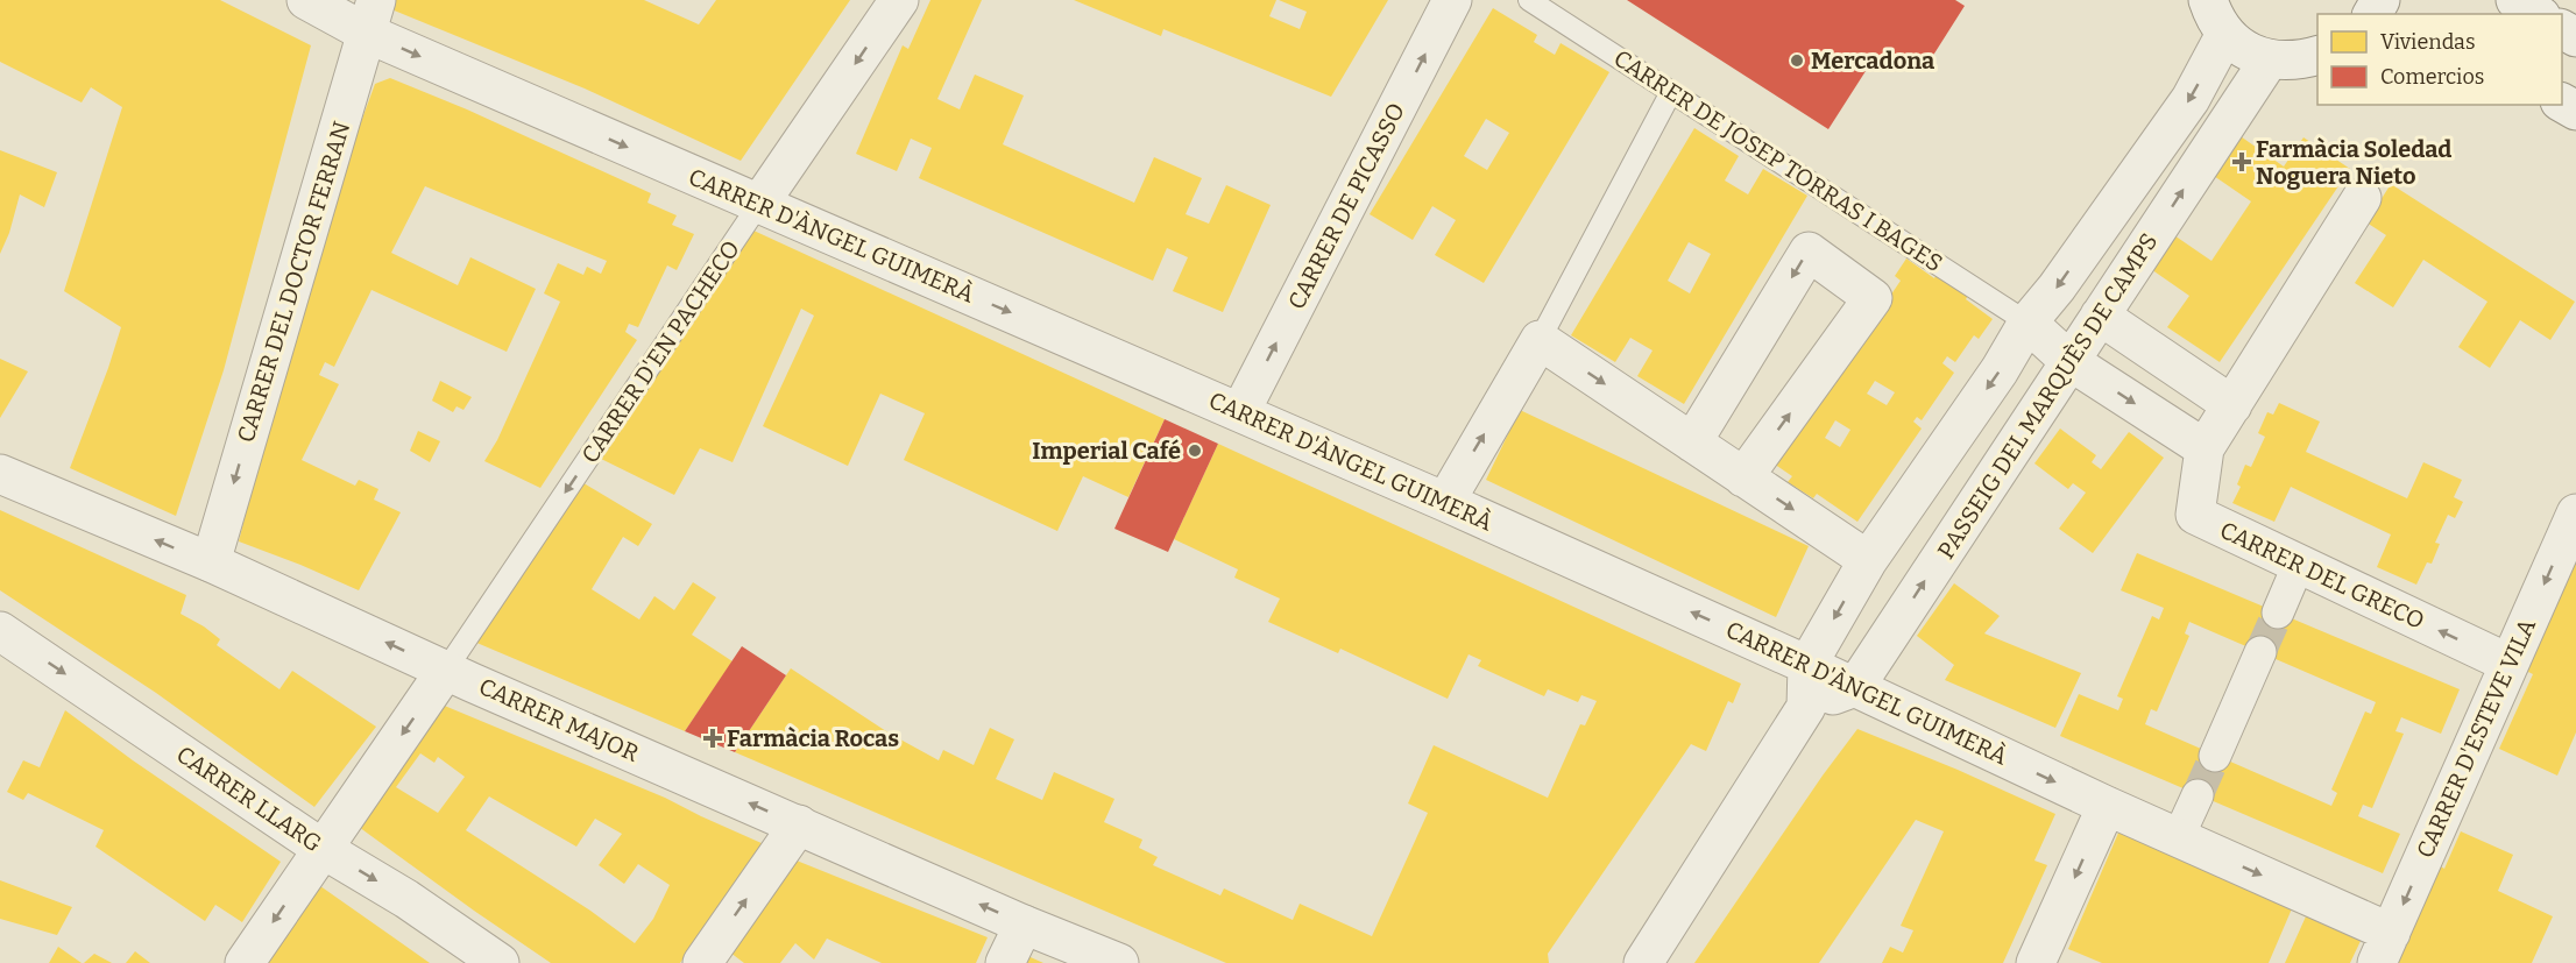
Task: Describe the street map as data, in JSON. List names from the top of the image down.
{
  "streets": {
    "street": [
      "CARRER DE PICASSO",
      "CARRER D'ÀNGEL GUIMERÀ",
      "CARRER DEL DOCTOR FERRAN",
      "CARRER D'EN PACHECO",
      "PASSEIG DEL MARQUÈS DE CAMPS",
      "CARRER DEL GRECO",
      "CARRER MAJOR",
      "CARRER D'ESTEVE VILA",
      "CARRER LLARG"
    ],
    "lane": ["CARRER DE JOSEP TORRAS I BAGES"]
  },
  "crossings": [
    ["CARRER DE JOSEP TORRAS I BAGES", "PASSEIG DEL MARQUÈS DE CAMPS"],
    ["CARRER DE PICASSO", "CARRER D'ÀNGEL GUIMERÀ"],
    ["CARRER D'ÀNGEL GUIMERÀ", "CARRER DEL DOCTOR FERRAN"],
    ["CARRER D'ÀNGEL GUIMERÀ", "CARRER D'EN PACHECO"],
    ["CARRER D'ÀNGEL GUIMERÀ", "PASSEIG DEL MARQUÈS DE CAMPS"],
    ["CARRER D'ÀNGEL GUIMERÀ", "CARRER D'ESTEVE VILA"],
    ["CARRER DEL DOCTOR FERRAN", "CARRER MAJOR"],
    ["CARRER D'EN PACHECO", "CARRER MAJOR"],
    ["CARRER DEL GRECO", "CARRER D'ESTEVE VILA"]
  ],
  "one_way": [
    "CARRER DEL DOCTOR FERRAN",
    "CARRER D'EN PACHECO",
    "CARRER MAJOR",
    "CARRER LLARG"
  ],
  "places": {
    "other": ["Mercadona", "Imperial Café"],
    "health": ["Farmàcia Soledad Noguera Nieto", "Farmàcia Rocas"]
  },
  "legend": ["Viviendas", "Comercios"]
}
